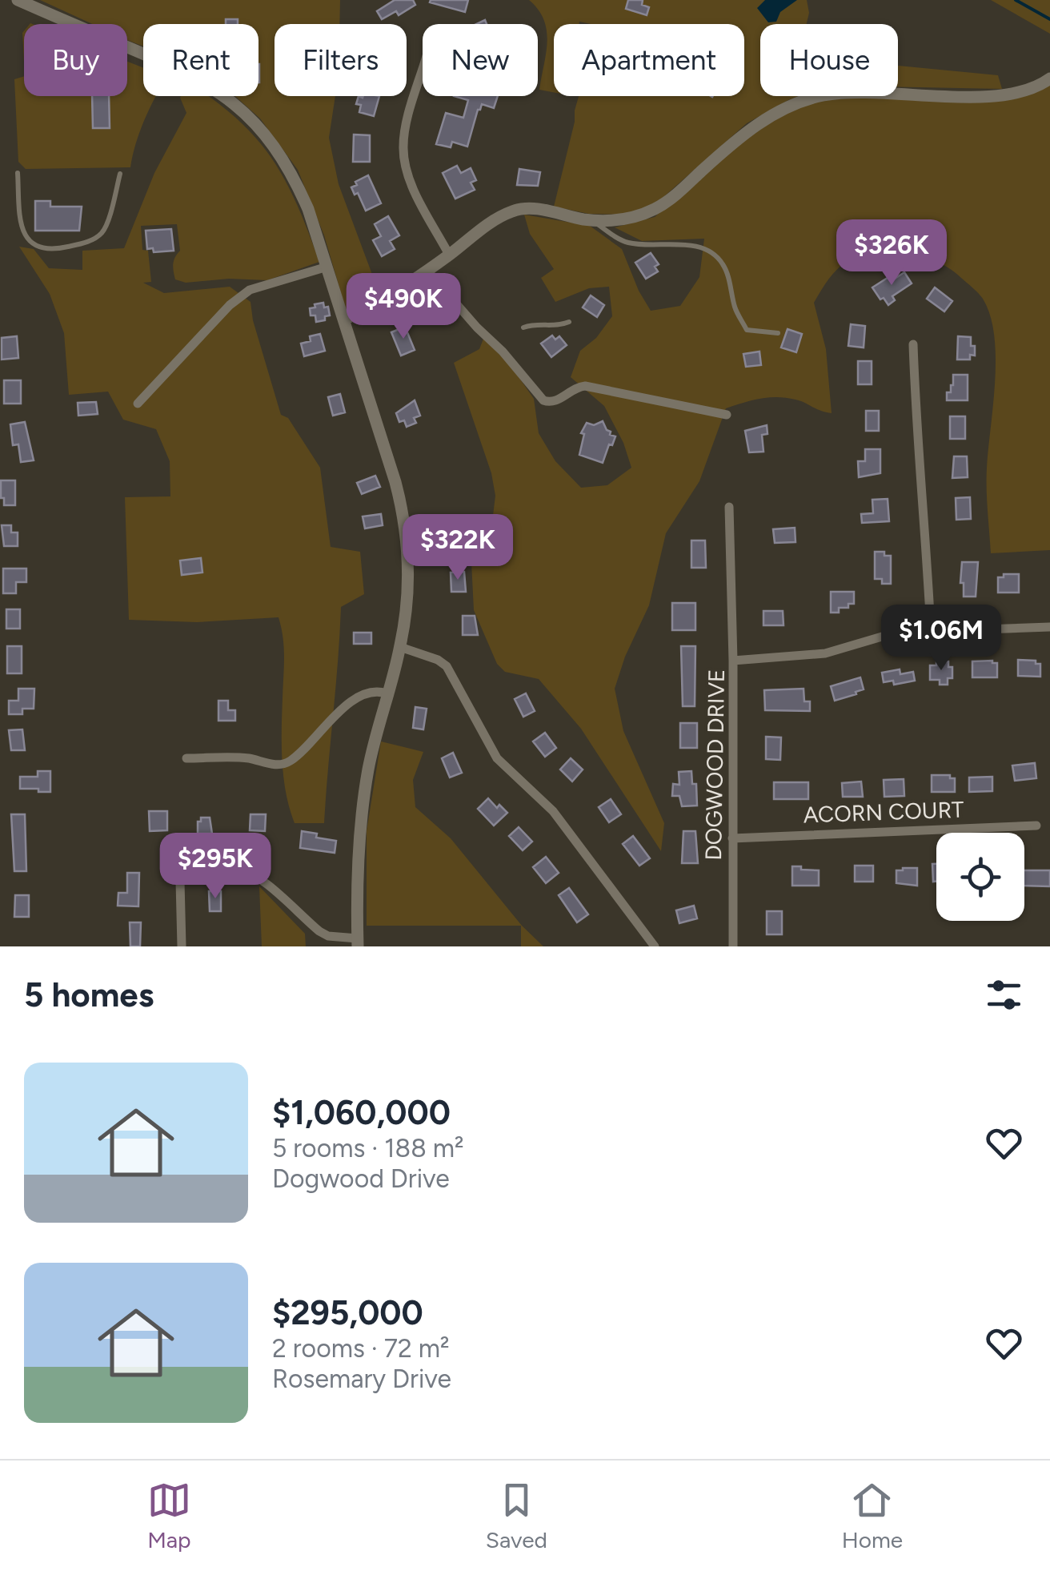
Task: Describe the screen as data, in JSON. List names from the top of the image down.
{
  "streets": {
    "street": ["DOGWOOD DRIVE", "ACORN COURT"]
  },
  "crossings": [
    ["DOGWOOD DRIVE", "ACORN COURT"]
  ],
  "page": {
    "chip": [
      "Buy",
      "Rent",
      "Filters",
      "New",
      "Apartment",
      "House"
    ],
    "price": [
      "$326K",
      "$490K",
      "$322K",
      "$1.06M",
      "$295K"
    ],
    "heading": "5 homes",
    "list": [
      {
        "name": "$1,060,000",
        "note": "5 rooms · 188 m² · Dogwood Drive"
      },
      {
        "name": "$295,000",
        "note": "2 rooms · 72 m² · Rosemary Drive"
      }
    ],
    "tabs": ["Map", "Saved", "Home"]
  }
}
